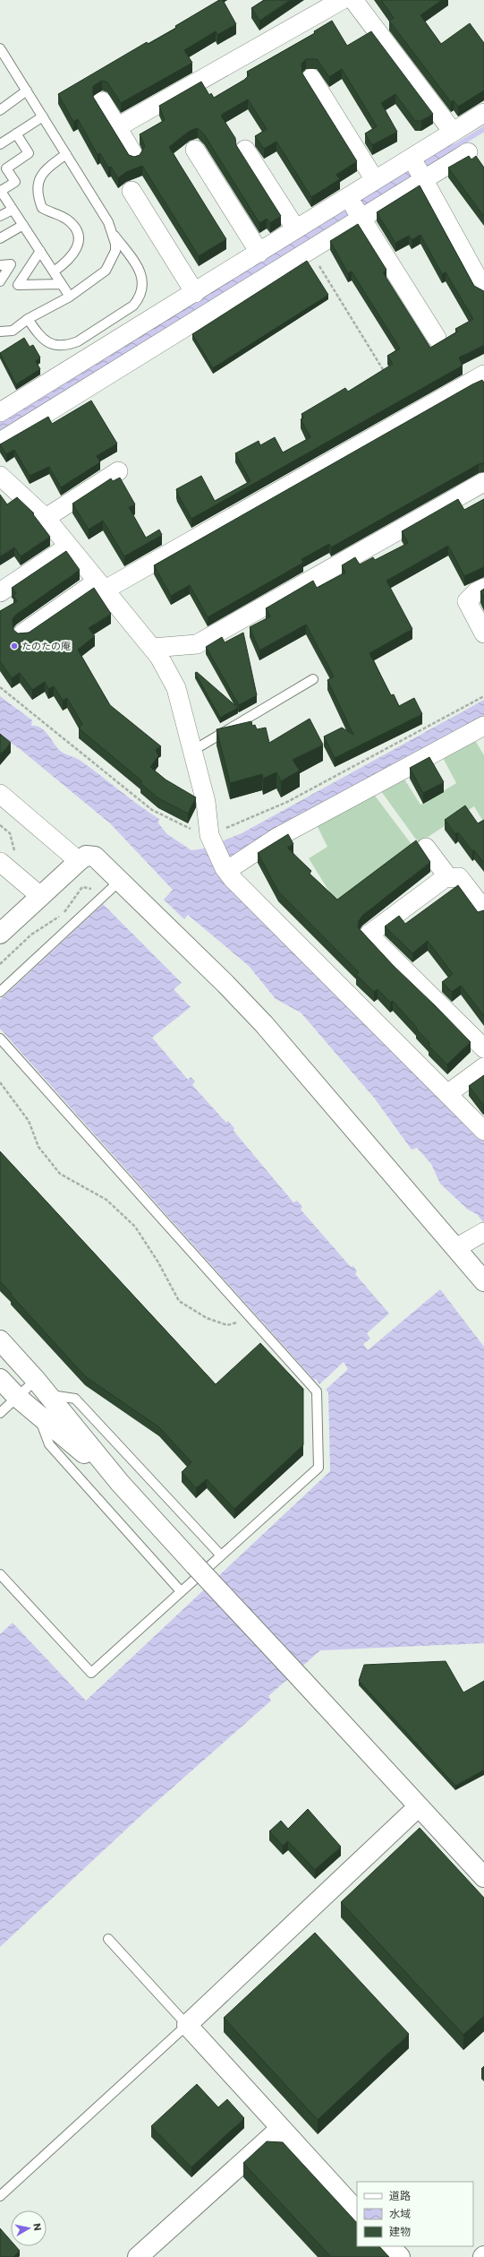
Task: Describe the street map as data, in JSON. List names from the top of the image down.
{
  "places": ["たのたの庵"],
  "legend": ["道路", "水域", "建物"],
  "north": "right"
}
